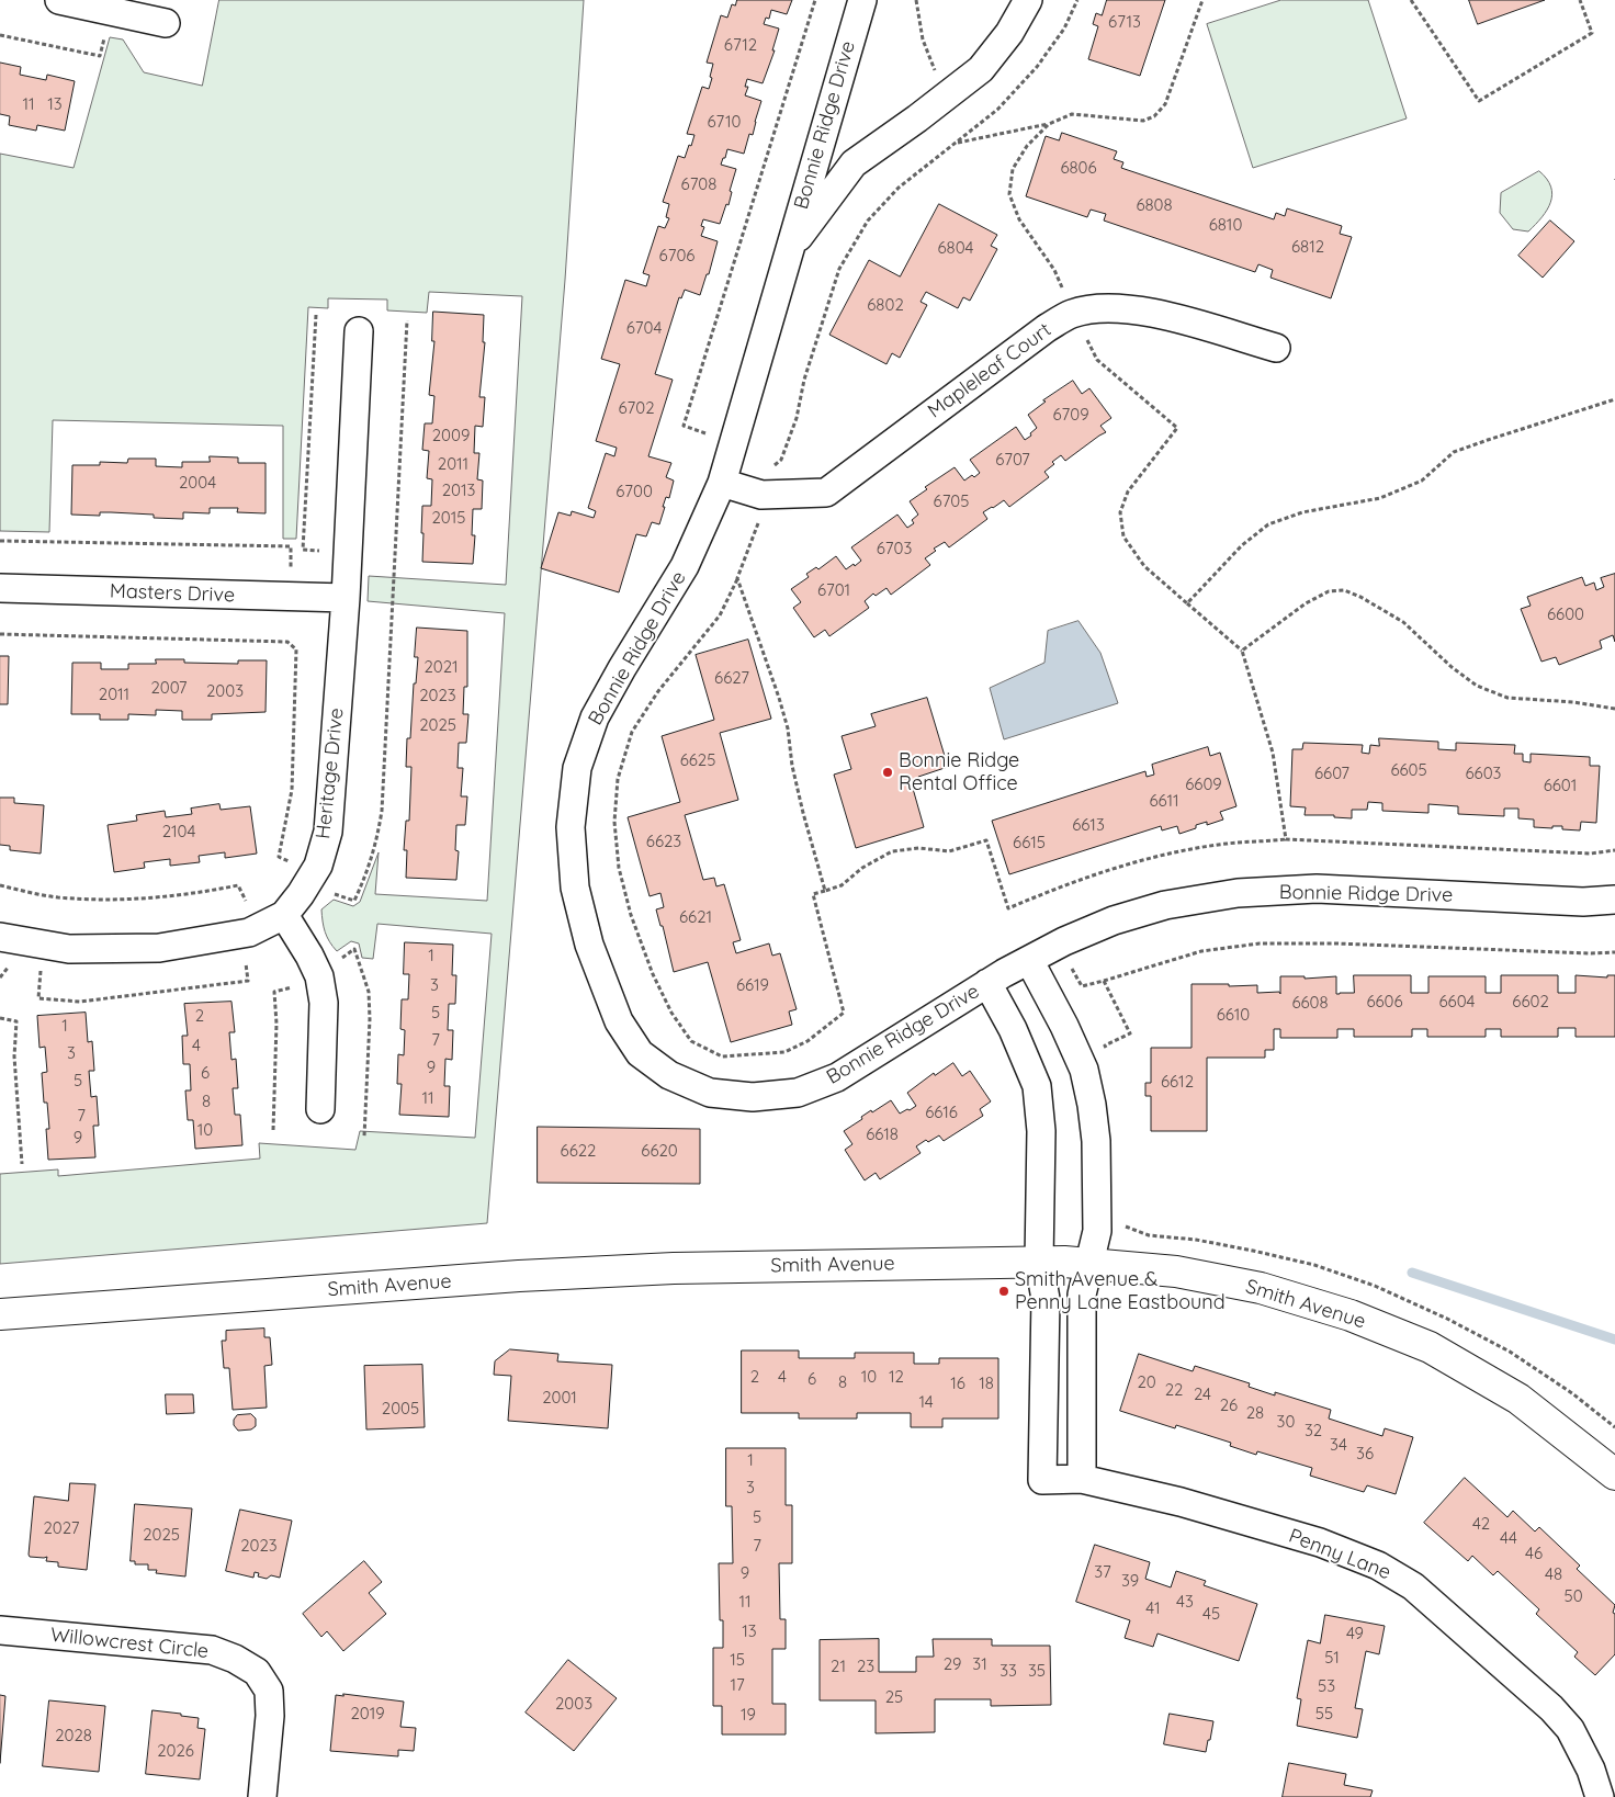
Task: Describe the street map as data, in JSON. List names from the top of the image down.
{
  "streets": {
    "main road": ["Smith Avenue"],
    "street": [
      "Bonnie Ridge Drive",
      "Mapleleaf Court",
      "Masters Drive",
      "Heritage Drive",
      "Penny Lane",
      "Willowcrest Circle"
    ]
  },
  "crossings": [
    ["Bonnie Ridge Drive", "Mapleleaf Court"],
    ["Bonnie Ridge Drive", "Smith Avenue"],
    ["Bonnie Ridge Drive", "Penny Lane"],
    ["Masters Drive", "Heritage Drive"],
    ["Smith Avenue", "Penny Lane"]
  ],
  "places": ["Bonnie Ridge Rental Office", "Smith Avenue & Penny Lane Eastbound"],
  "house_numbers": [
    "6713",
    "6712",
    "11",
    "13",
    "6710",
    "6806",
    "6708",
    "6808",
    "6810",
    "6812",
    "6804",
    "6706",
    "6802",
    "6704",
    "6702",
    "6709",
    "2009",
    "6707",
    "2011",
    "2004",
    "2013",
    "6700",
    "6705",
    "2015",
    "6703",
    "6701",
    "6600",
    "2021",
    "6627",
    "2007",
    "2003",
    "2011",
    "2023",
    "2025",
    "6625",
    "6605",
    "6607",
    "6603",
    "6609",
    "6601",
    "6611",
    "6613",
    "2104",
    "6623",
    "6615",
    "6621",
    "1",
    "3",
    "6619",
    "6606",
    "6604",
    "6602",
    "6608",
    "5",
    "6610",
    "2",
    "1",
    "7",
    "4",
    "3",
    "9",
    "6",
    "5",
    "6612",
    "11",
    "8",
    "6616",
    "7",
    "10",
    "6618",
    "9",
    "6622",
    "6620",
    "2",
    "4",
    "10",
    "12",
    "6",
    "8",
    "20",
    "16",
    "18",
    "22",
    "24",
    "2001",
    "14",
    "26",
    "2005",
    "28",
    "30",
    "32",
    "34",
    "36",
    "1",
    "3",
    "5",
    "42",
    "2027",
    "2025",
    "44",
    "2023",
    "7",
    "46",
    "37",
    "9",
    "48",
    "39",
    "50",
    "11",
    "43",
    "41",
    "45",
    "13",
    "49",
    "51",
    "15",
    "29",
    "31",
    "21",
    "23",
    "33",
    "35",
    "17",
    "53",
    "25",
    "2003",
    "2019",
    "55",
    "19",
    "2028",
    "2026"
  ]
}
